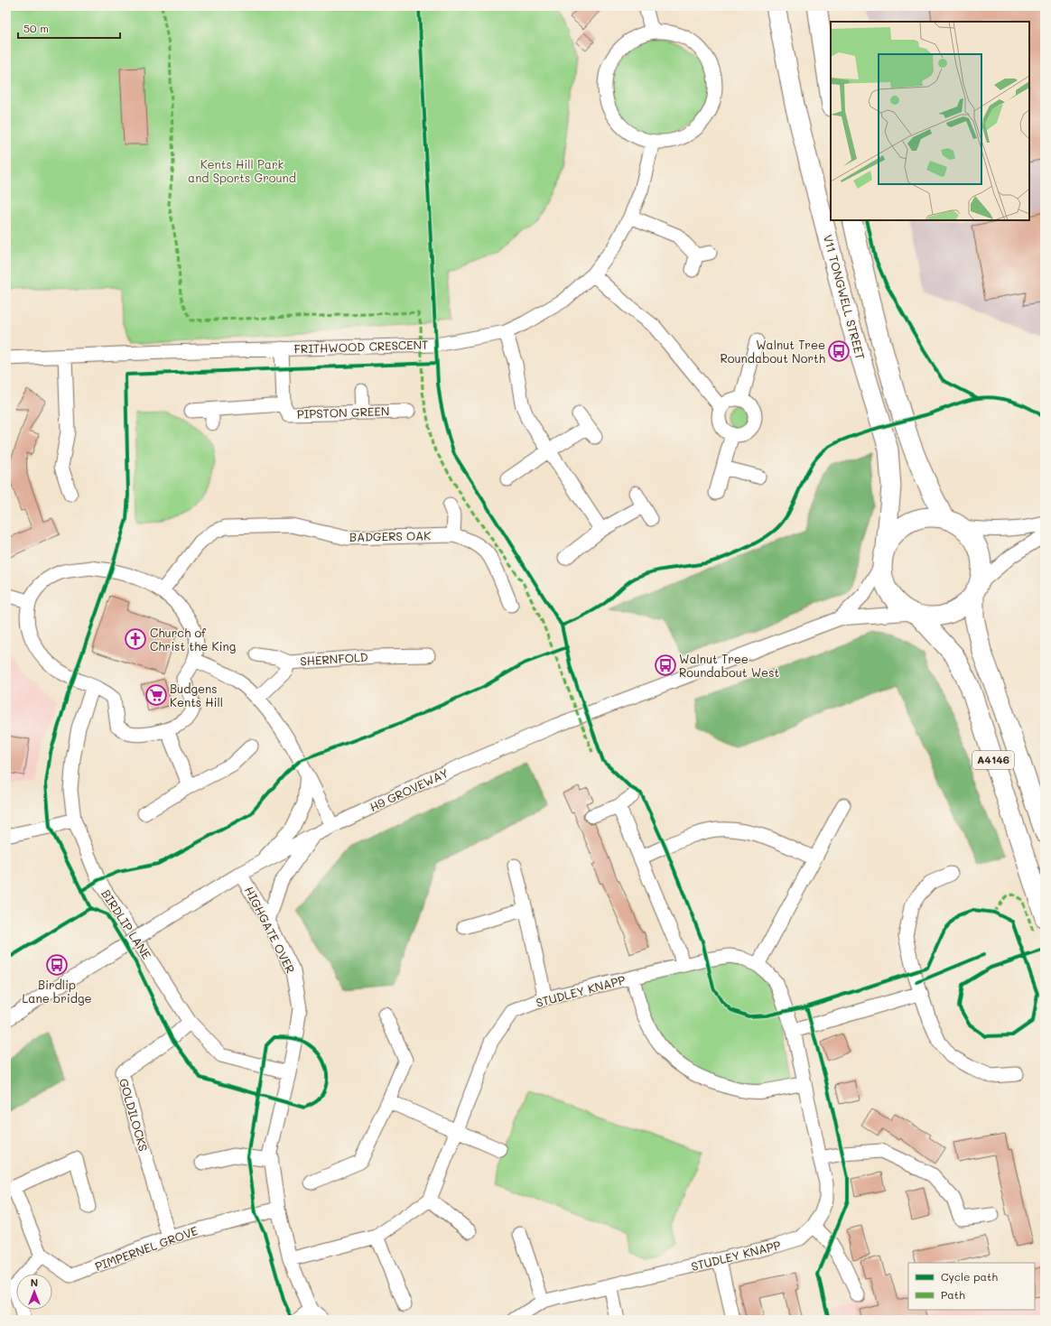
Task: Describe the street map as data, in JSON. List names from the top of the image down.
{
  "streets": {
    "highway": ["V11 TONGWELL STREET", "A4146"],
    "street": [
      "FRITHWOOD CRESCENT",
      "PIPSTON GREEN",
      "BADGERS OAK",
      "SHERNFOLD",
      "H9 GROVEWAY",
      "BIRDLIP LANE",
      "HIGHGATE OVER",
      "STUDLEY KNAPP",
      "GOLDILOCKS",
      "PIMPERNEL GROVE"
    ]
  },
  "crossings": [
    ["V11 TONGWELL STREET", "A4146"],
    ["V11 TONGWELL STREET", "H9 GROVEWAY"],
    ["FRITHWOOD CRESCENT", "PIPSTON GREEN"],
    ["A4146", "H9 GROVEWAY"],
    ["H9 GROVEWAY", "HIGHGATE OVER"],
    ["BIRDLIP LANE", "HIGHGATE OVER"],
    ["BIRDLIP LANE", "GOLDILOCKS"],
    ["HIGHGATE OVER", "PIMPERNEL GROVE"],
    ["GOLDILOCKS", "PIMPERNEL GROVE"]
  ],
  "parks": ["Kents Hill Park and Sports Ground"],
  "places": {
    "bus stop": ["Walnut Tree Roundabout North", "Walnut Tree Roundabout West", "Birdlip Lane bridge"],
    "church": ["Church of Christ the King"],
    "supermarket": ["Budgens Kents Hill"]
  },
  "legend": ["Cycle path", "Path"],
  "scale_bar": "50 m",
  "north": "top"
}
